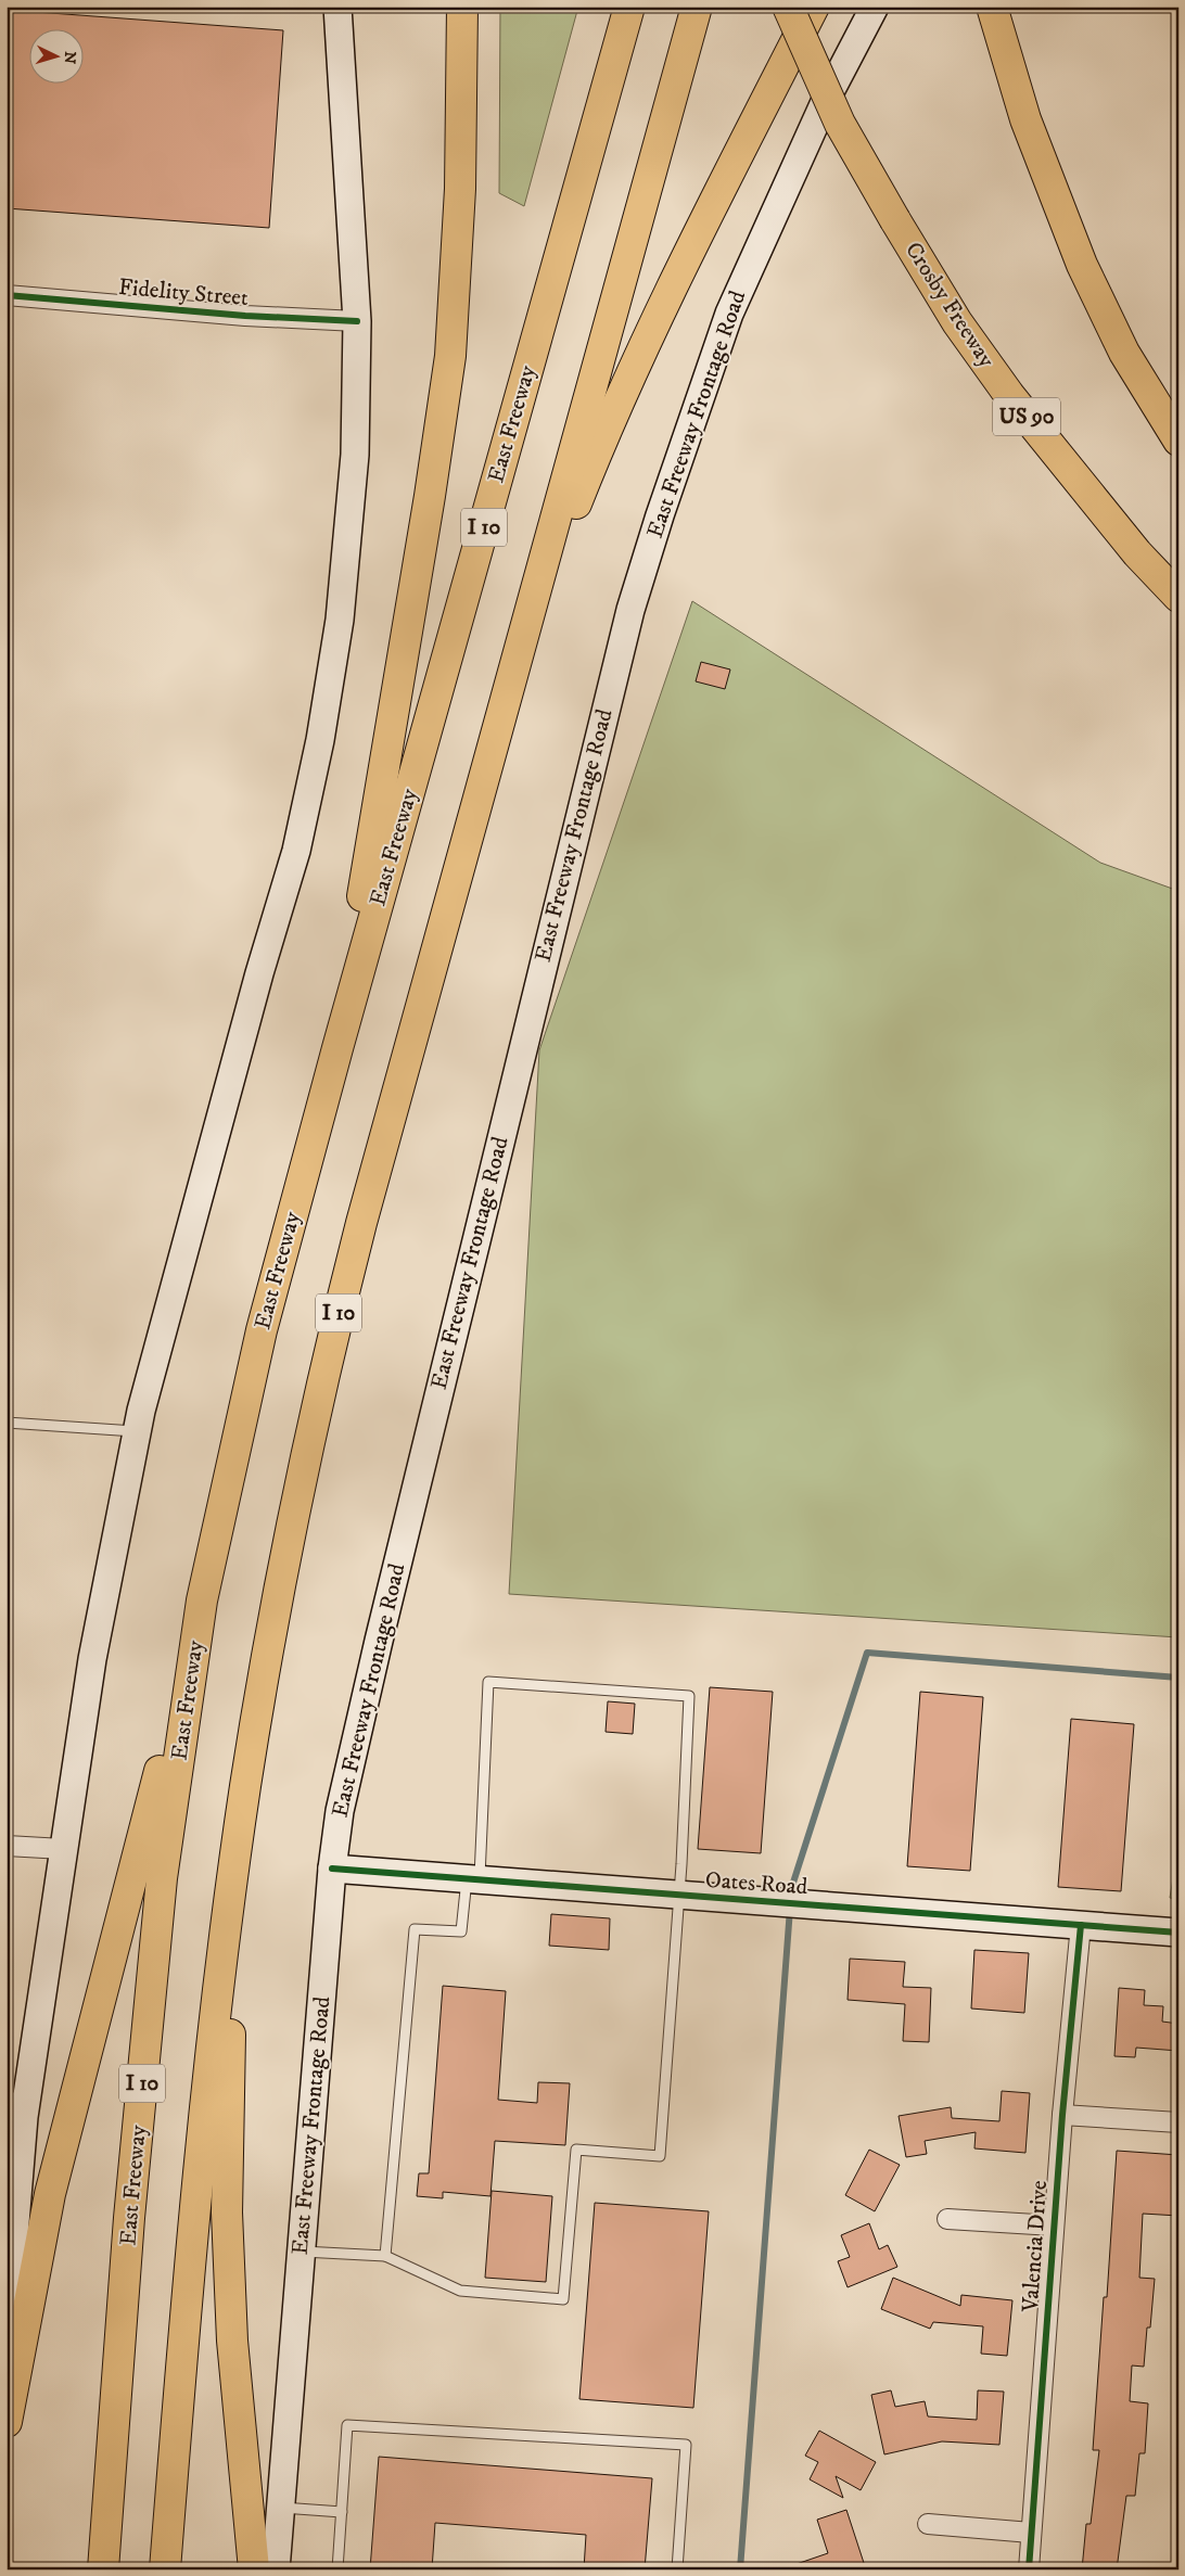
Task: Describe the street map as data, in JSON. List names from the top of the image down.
{
  "streets": {
    "highway": [
      "Crosby Freeway",
      "US 90",
      "East Freeway",
      "I 10"
    ],
    "main road": ["East Freeway Frontage Road", "Oates Road"],
    "street": ["Fidelity Street", "Valencia Drive"]
  },
  "crossings": [
    ["East Freeway Frontage Road", "Oates Road"],
    ["Oates Road", "Valencia Drive"]
  ],
  "north": "right"
}
